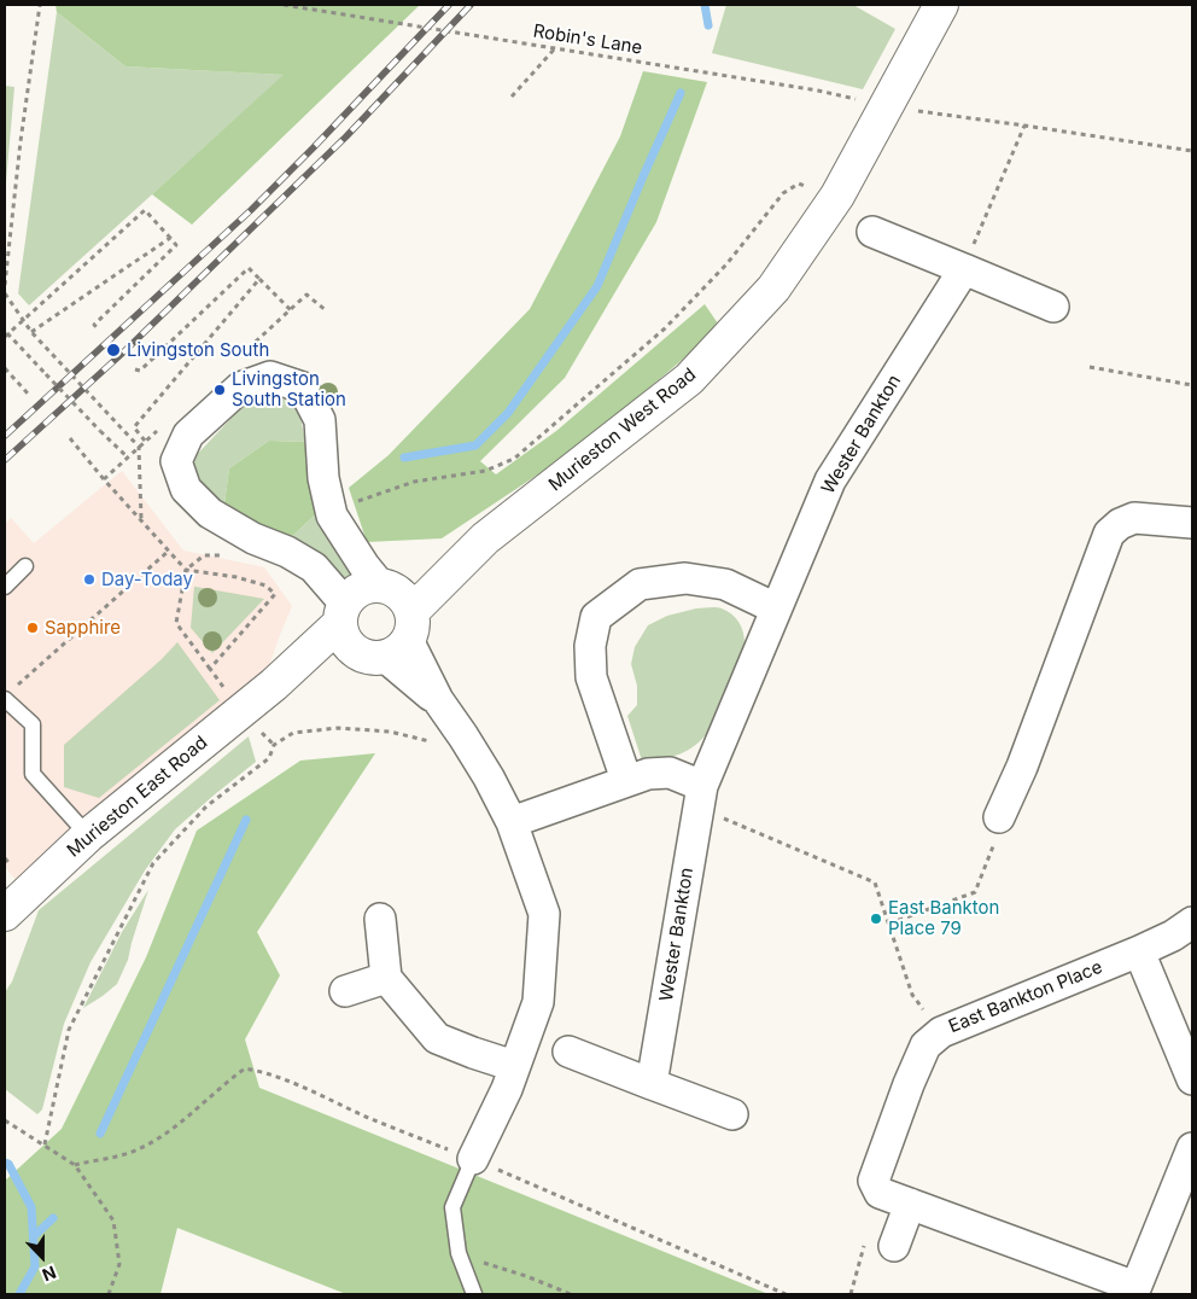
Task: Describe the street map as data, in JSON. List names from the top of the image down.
{
  "streets": {
    "street": [
      "Murieston West Road",
      "Wester Bankton",
      "Murieston East Road",
      "East Bankton Place"
    ],
    "path": ["Robin's Lane"]
  },
  "crossings": [
    ["Robin's Lane", "Murieston West Road"],
    ["Murieston West Road", "Murieston East Road"]
  ],
  "places": [
    "Livingston South",
    "Livingston South Station",
    "Day-Today",
    "Sapphire",
    "East Bankton Place 79"
  ],
  "north": "bottom"
}
